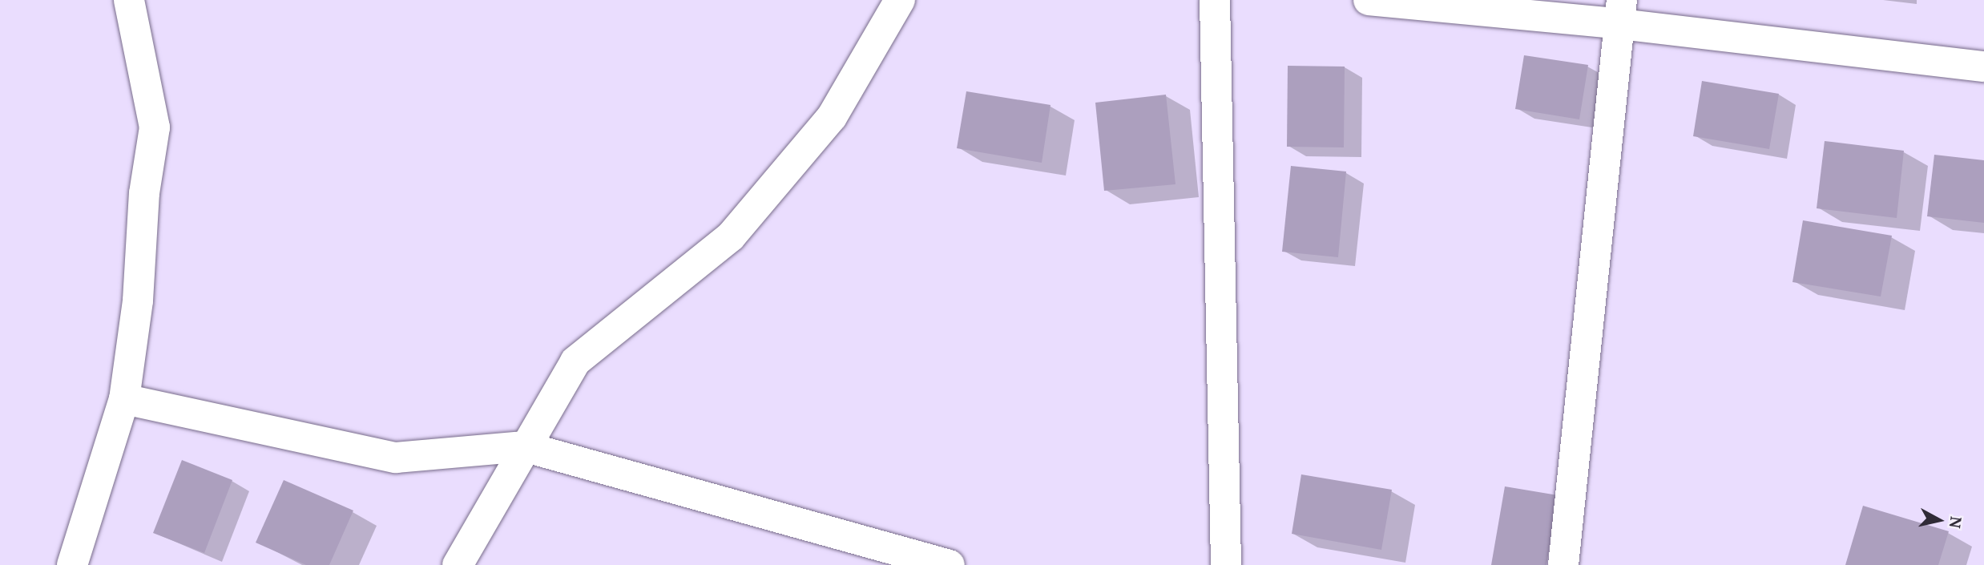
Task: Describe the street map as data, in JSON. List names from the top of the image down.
{
  "north": "right"
}
